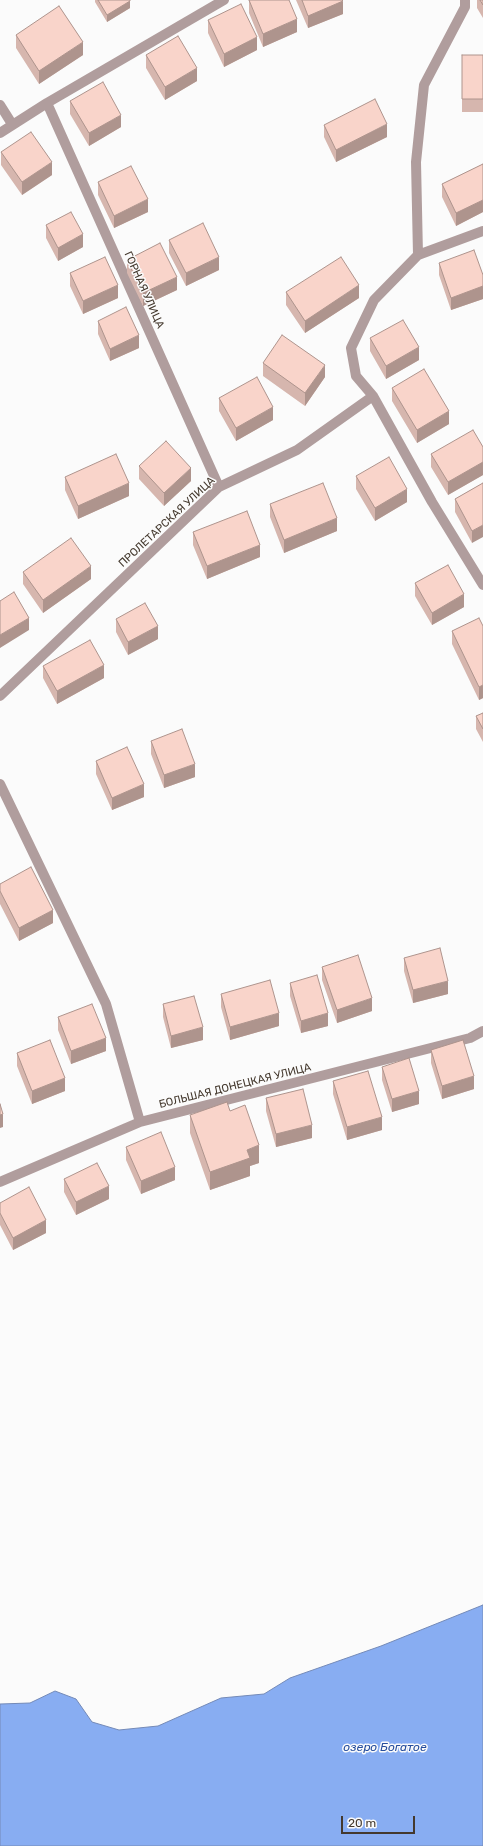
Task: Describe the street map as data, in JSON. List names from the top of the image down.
{
  "streets": {
    "street": ["ГОРНАЯ УЛИЦА", "ПРОЛЕТАРСКАЯ УЛИЦА", "БОЛЬШАЯ ДОНЕЦКАЯ УЛИЦА"]
  },
  "crossings": [
    ["ГОРНАЯ УЛИЦА", "ПРОЛЕТАРСКАЯ УЛИЦА"]
  ],
  "water": ["озеро Богатое"],
  "scale_bar": "20 m"
}
